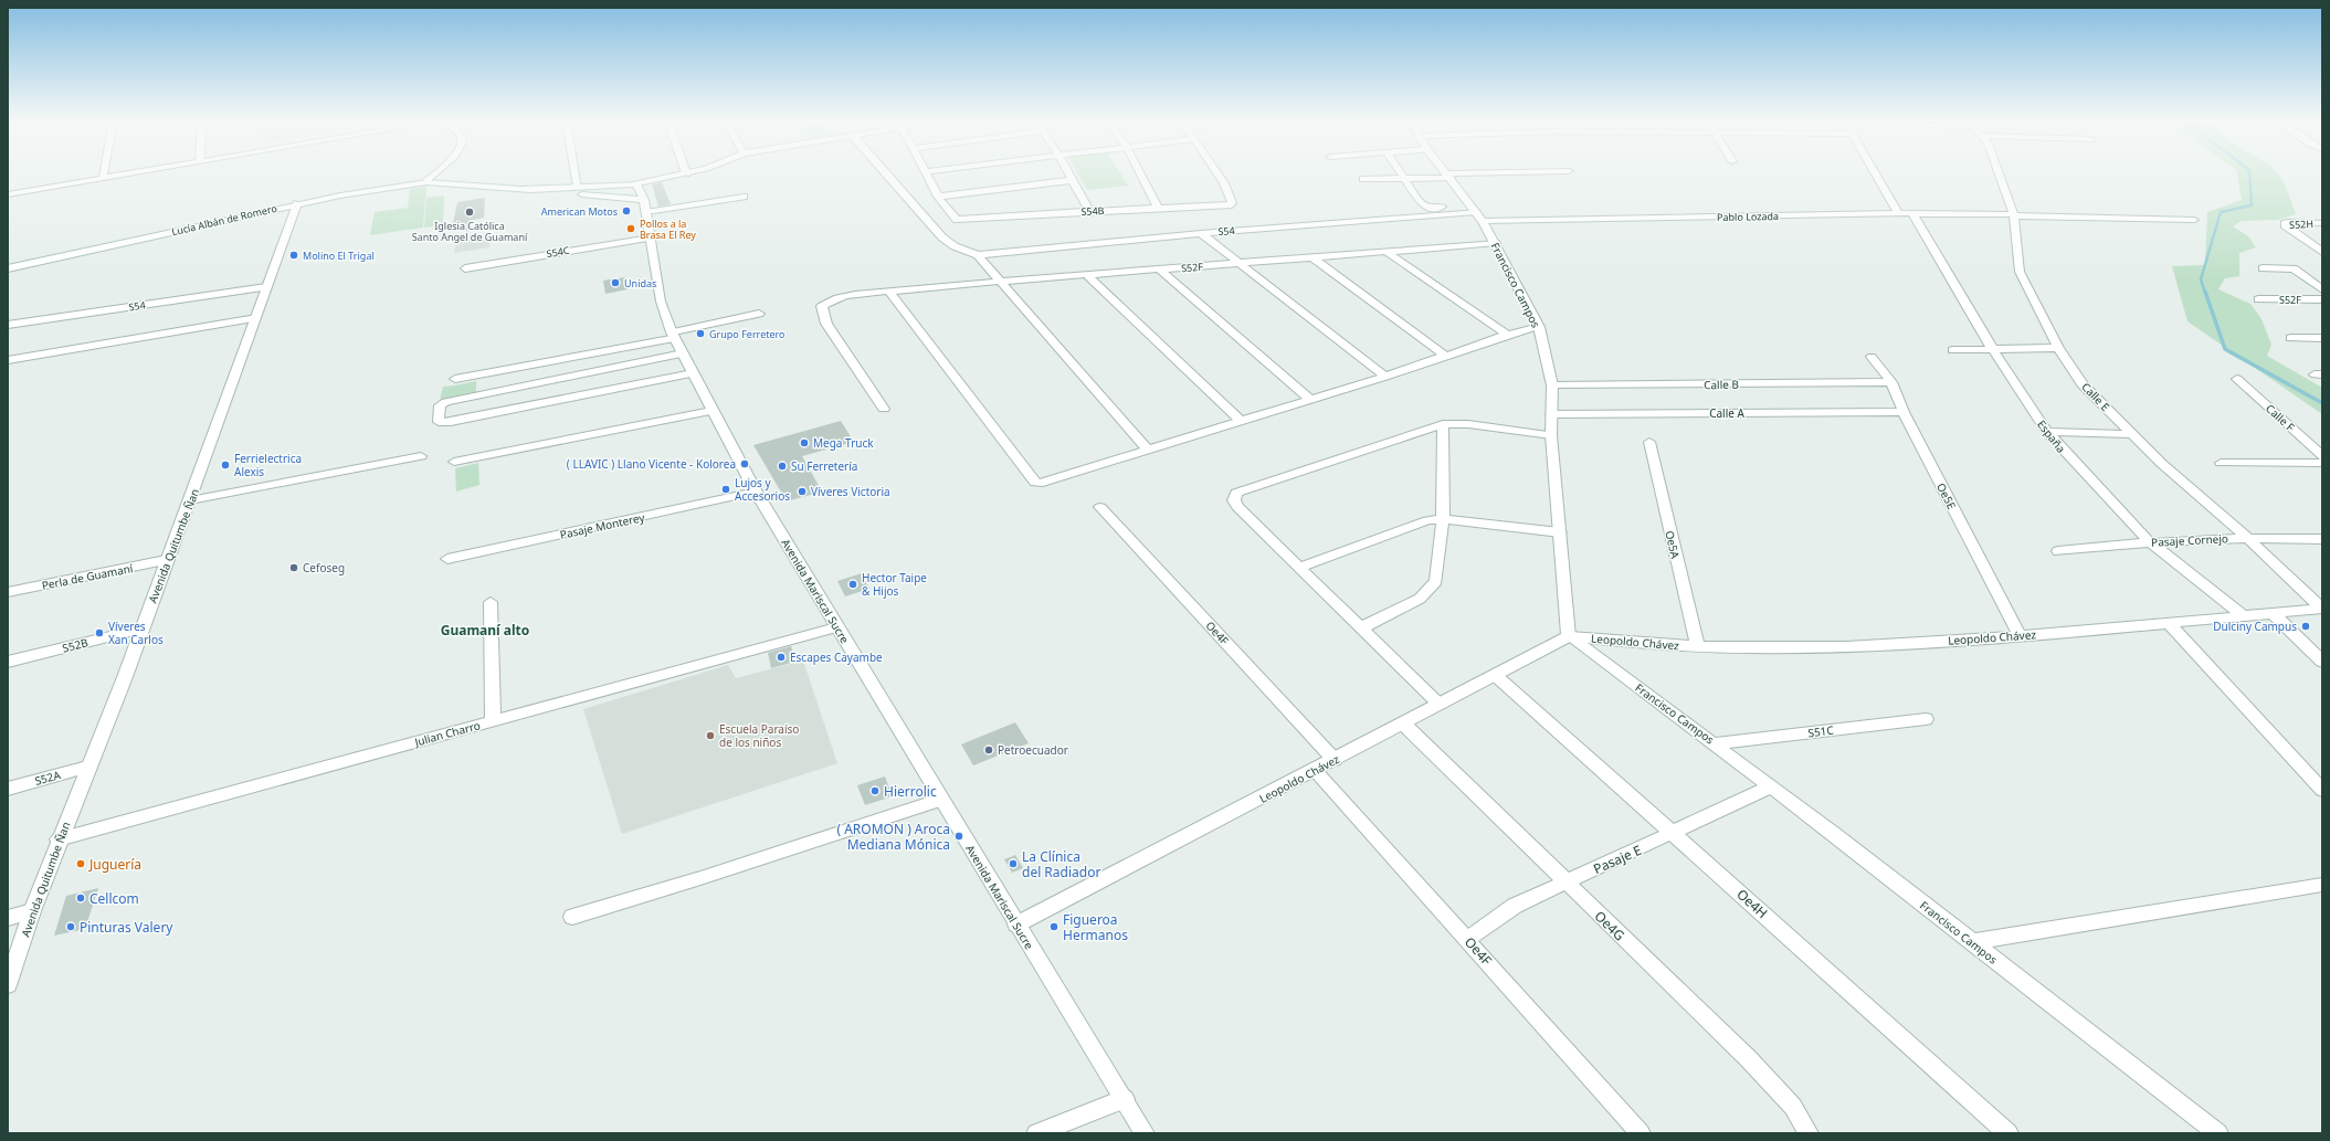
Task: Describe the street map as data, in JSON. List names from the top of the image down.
{
  "streets": {
    "street": [
      "S54B",
      "Pablo Lozada",
      "Lucía Albán de Romero",
      "S52H",
      "S54",
      "S54C",
      "S52F",
      "Francisco Campos",
      "Calle B",
      "Calle E",
      "Calle A",
      "Calle F",
      "España",
      "Oe5E",
      "Pasaje Monterey",
      "Pasaje Cornejo",
      "Oe5A",
      "Avenida Quitumbe Ñan",
      "Perla de Guamaní",
      "Avenida Mariscal Sucre",
      "Oe4F",
      "Leopoldo Chávez",
      "S52B",
      "S51C",
      "Julian Charro",
      "S52A",
      "Pasaje E",
      "Oe4H",
      "Oe4G"
    ]
  },
  "crossings": [
    ["Pablo Lozada", "S54"],
    ["Pablo Lozada", "Francisco Campos"],
    ["Pablo Lozada", "Calle E"],
    ["Pablo Lozada", "España"],
    ["Lucía Albán de Romero", "Avenida Quitumbe Ñan"],
    ["Lucía Albán de Romero", "Avenida Mariscal Sucre"],
    ["S54", "Francisco Campos"],
    ["S54", "Avenida Quitumbe Ñan"],
    ["S54C", "Avenida Mariscal Sucre"],
    ["S52F", "Francisco Campos"],
    ["Francisco Campos", "Calle B"],
    ["Francisco Campos", "Calle A"],
    ["Francisco Campos", "Leopoldo Chávez"],
    ["Francisco Campos", "S51C"],
    ["Francisco Campos", "Pasaje E"],
    ["Calle B", "Oe5E"],
    ["Calle E", "Pasaje Cornejo"],
    ["Calle E", "Leopoldo Chávez"],
    ["Calle A", "Oe5E"],
    ["España", "Pasaje Cornejo"],
    ["España", "Leopoldo Chávez"],
    ["Oe5E", "Leopoldo Chávez"],
    ["Pasaje Monterey", "Avenida Mariscal Sucre"],
    ["Oe5A", "Leopoldo Chávez"],
    ["Avenida Quitumbe Ñan", "Perla de Guamaní"],
    ["Avenida Quitumbe Ñan", "S52B"],
    ["Avenida Quitumbe Ñan", "Julian Charro"],
    ["Avenida Quitumbe Ñan", "S52A"],
    ["Avenida Mariscal Sucre", "Leopoldo Chávez"],
    ["Avenida Mariscal Sucre", "Julian Charro"],
    ["Oe4F", "Leopoldo Chávez"],
    ["Oe4F", "Pasaje E"],
    ["Leopoldo Chávez", "Oe4H"],
    ["Leopoldo Chávez", "Oe4G"],
    ["Pasaje E", "Oe4H"],
    ["Pasaje E", "Oe4G"]
  ],
  "districts": ["Guamaní alto"],
  "places": [
    "American Motos",
    "Iglesia Católica Santo Angel de Guamaní",
    "Pollos a la Brasa El Rey",
    "Molino El Trigal",
    "Unidas",
    "Grupo Ferretero",
    "Mega Truck",
    "( LLAVIC ) Llano Vicente - Kolorea",
    "Ferrielectrica Alexis",
    "Su Ferretería",
    "Lujos y Accesorios",
    "Víveres Victoria",
    "Cefoseg",
    "Hector Taipe & Hijos",
    "Dulciny Campus",
    "Víveres Xan Carlos",
    "Escapes Cayambe",
    "Escuela Paraíso de los niños",
    "Petroecuador",
    "Hierrolic",
    "( AROMON ) Aroca Mediana Mónica",
    "Juguería",
    "La Clínica del Radiador",
    "Cellcom",
    "Pinturas Valery",
    "Figueroa Hermanos"
  ]
}
